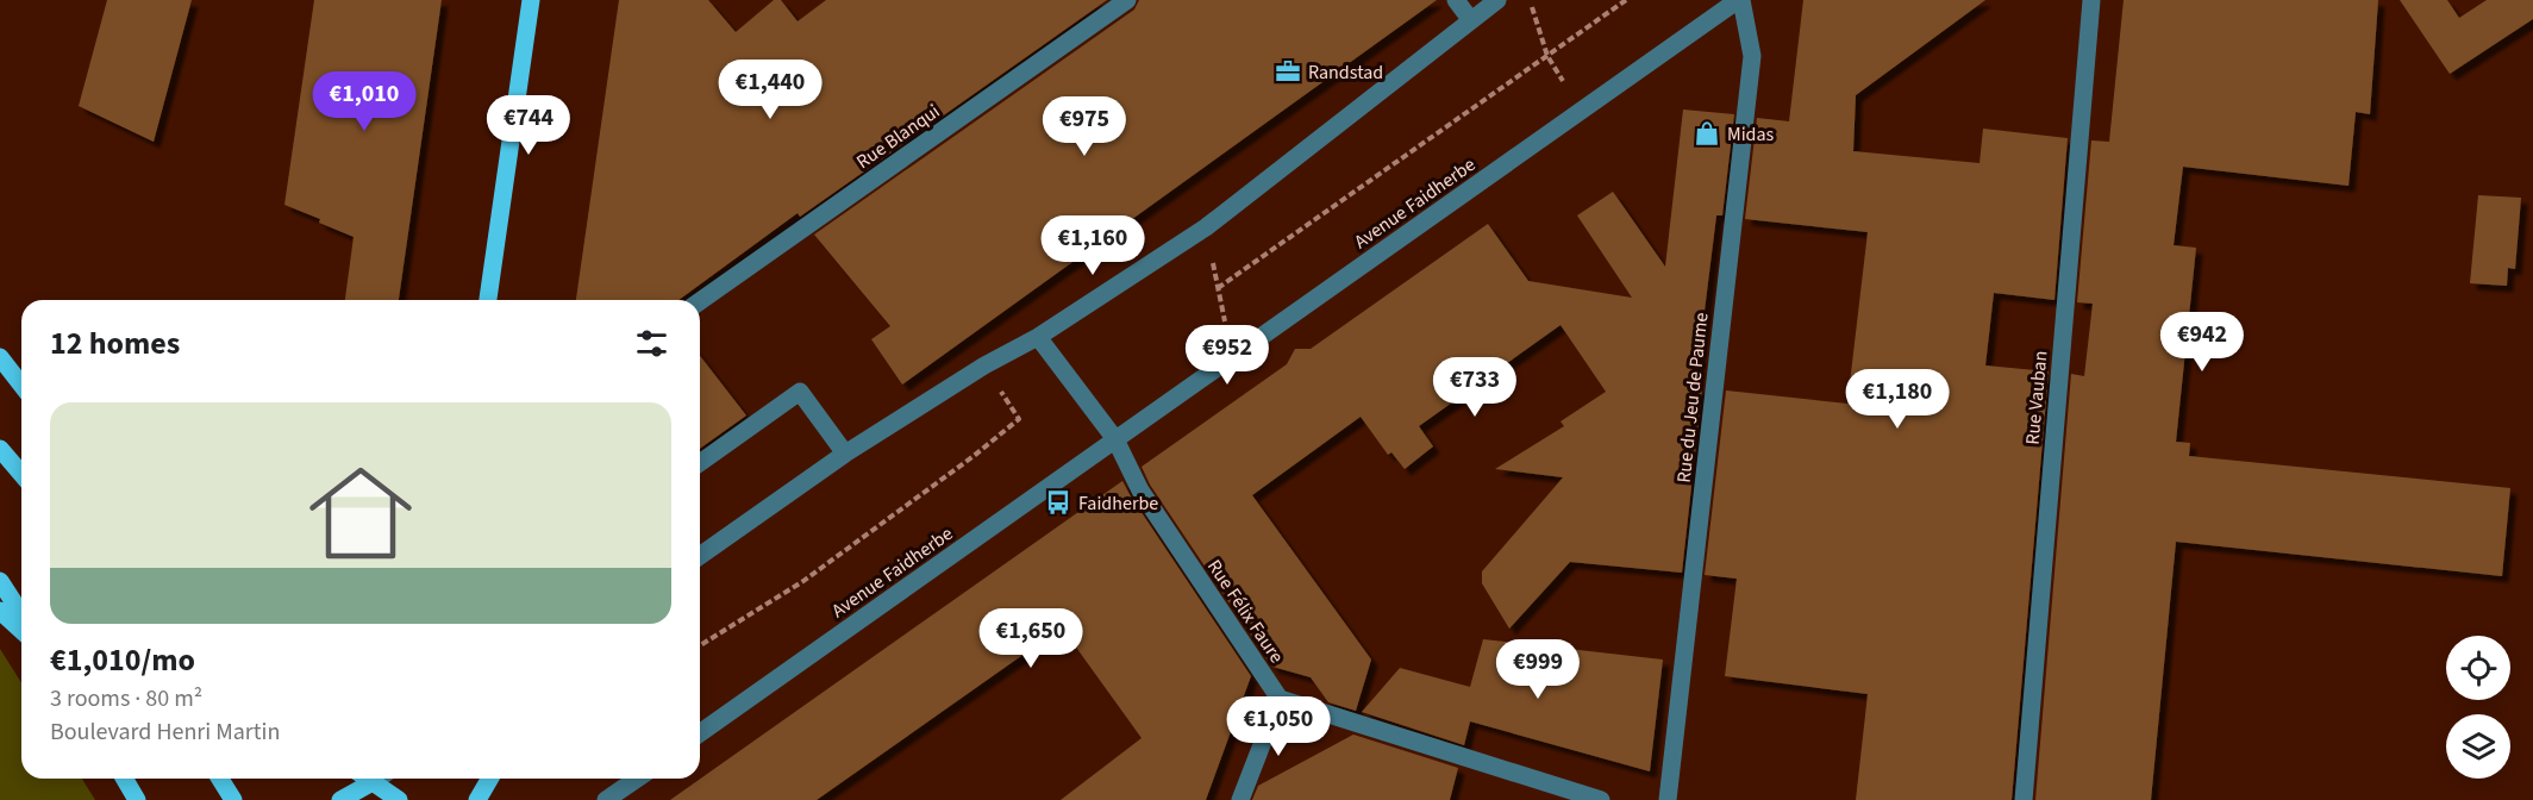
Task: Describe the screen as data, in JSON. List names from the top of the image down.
{
  "streets": {
    "street": [
      "Rue Blanqui",
      "Avenue Faidherbe",
      "Rue du Jeu de Paume",
      "Rue Vauban",
      "Rue Félix Faure"
    ]
  },
  "crossings": [
    ["Avenue Faidherbe", "Rue du Jeu de Paume"],
    ["Avenue Faidherbe", "Rue Félix Faure"]
  ],
  "places": {
    "office": ["Randstad"],
    "shop": ["Midas"],
    "bus stop": ["Faidherbe"]
  },
  "page": {
    "price": [
      "€1,440",
      "€1,010",
      "€744",
      "€975",
      "€1,160",
      "€942",
      "€952",
      "€733",
      "€1,180",
      "€1,650",
      "€999",
      "€1,050"
    ],
    "heading": "12 homes",
    "list": [
      {
        "name": "€1,010/mo",
        "note": "3 rooms · 80 m² · Boulevard Henri Martin"
      }
    ]
  }
}
